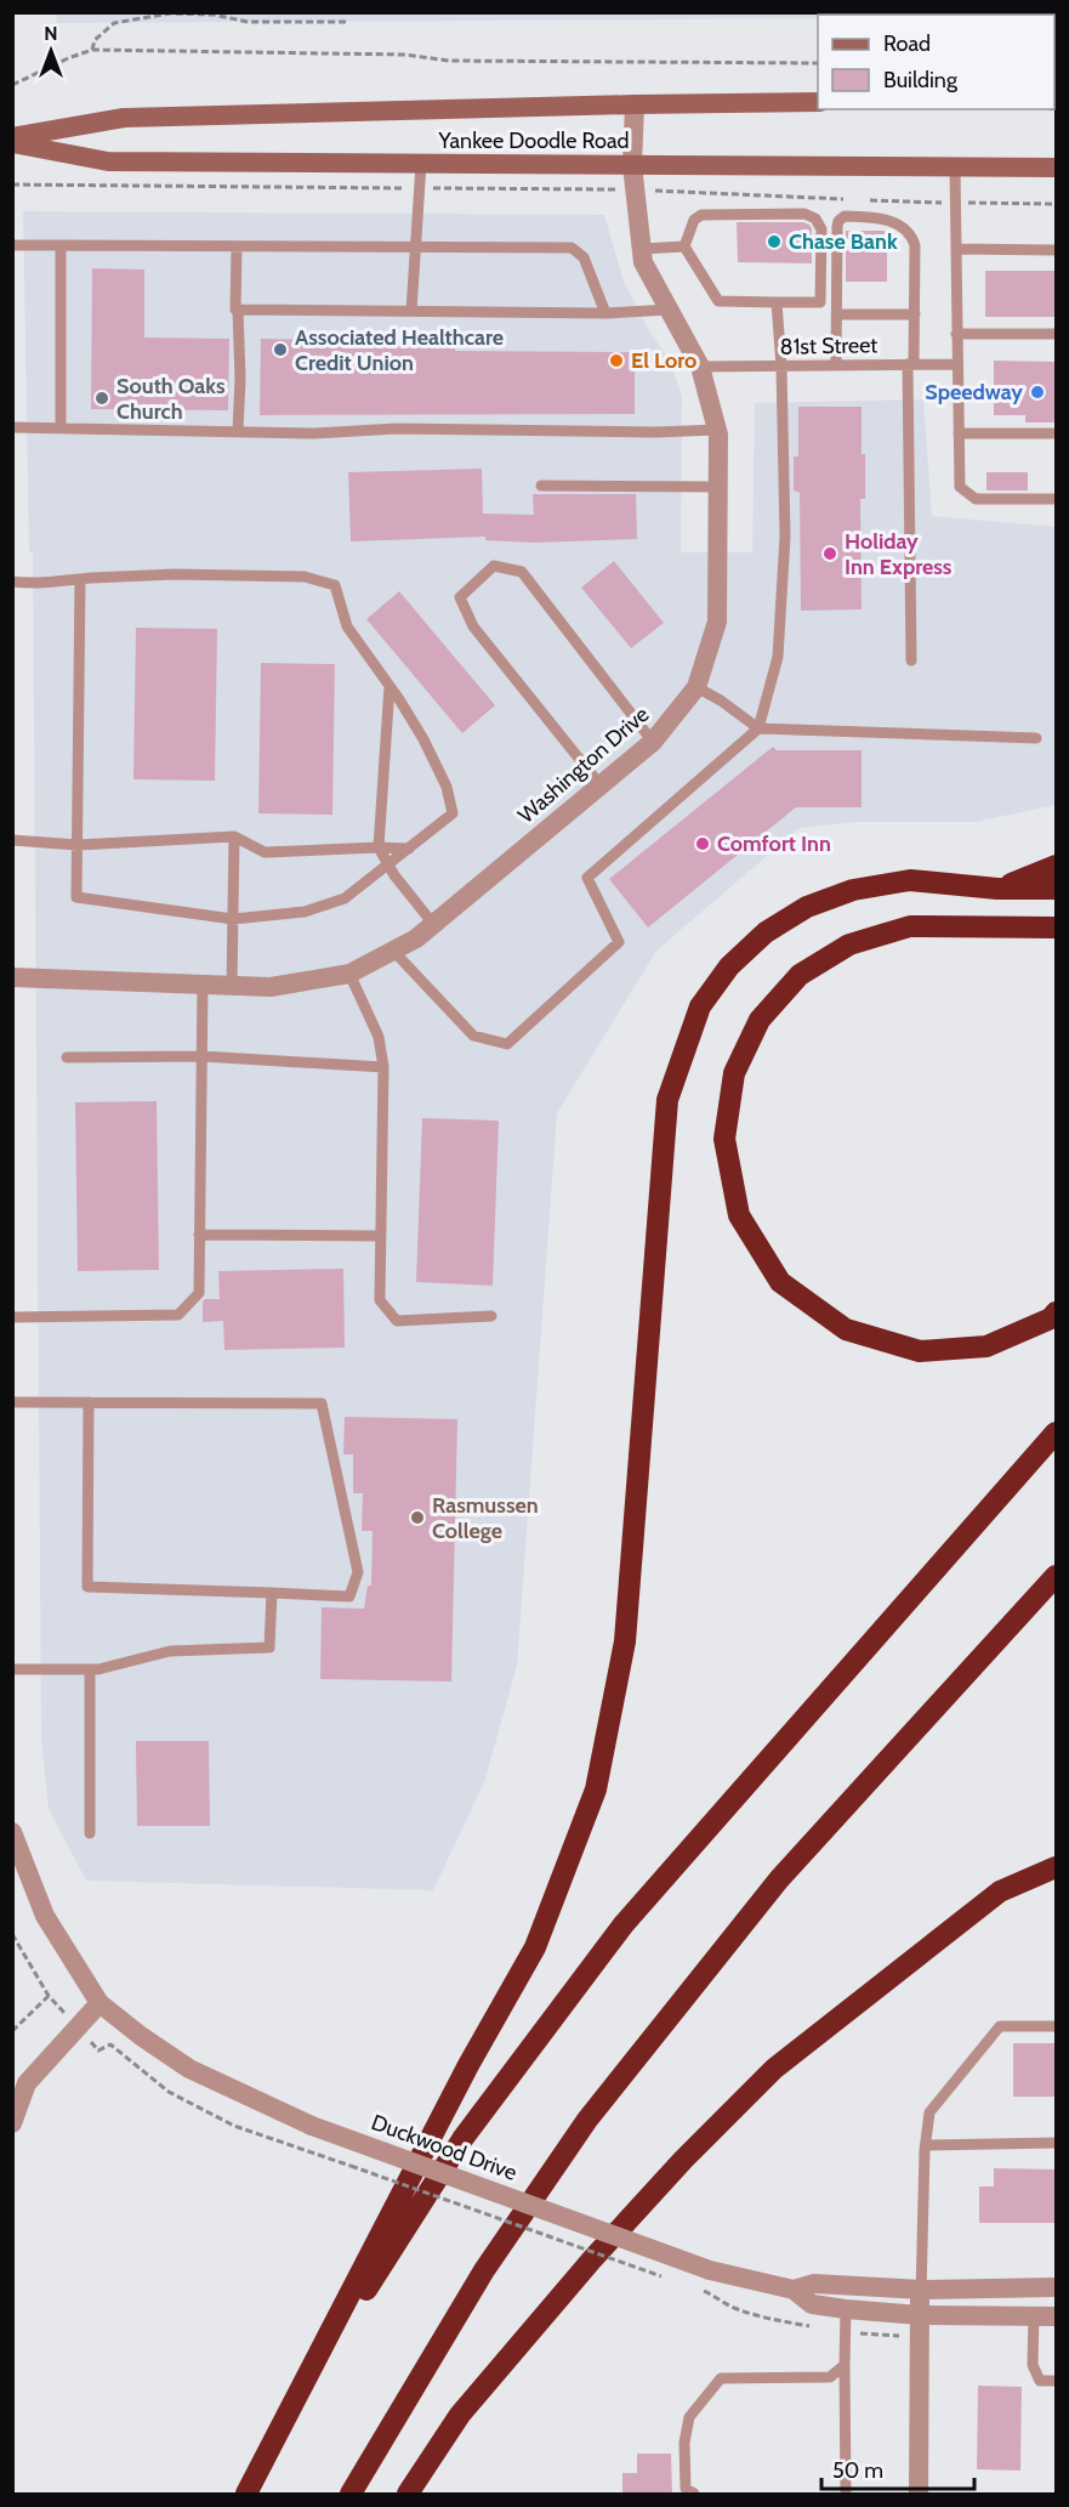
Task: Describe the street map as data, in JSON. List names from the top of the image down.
{
  "streets": {
    "main road": ["Yankee Doodle Road"],
    "street": ["Washington Drive", "Duckwood Drive"],
    "lane": ["81st Street"]
  },
  "crossings": [
    ["Yankee Doodle Road", "Washington Drive"],
    ["81st Street", "Washington Drive"]
  ],
  "places": [
    "Chase Bank",
    "Associated Healthcare Credit Union",
    "El Loro",
    "Speedway",
    "South Oaks Church",
    "Holiday Inn Express",
    "Comfort Inn",
    "Rasmussen College"
  ],
  "legend": ["Road", "Building"],
  "scale_bar": "50 m",
  "north": "top"
}
